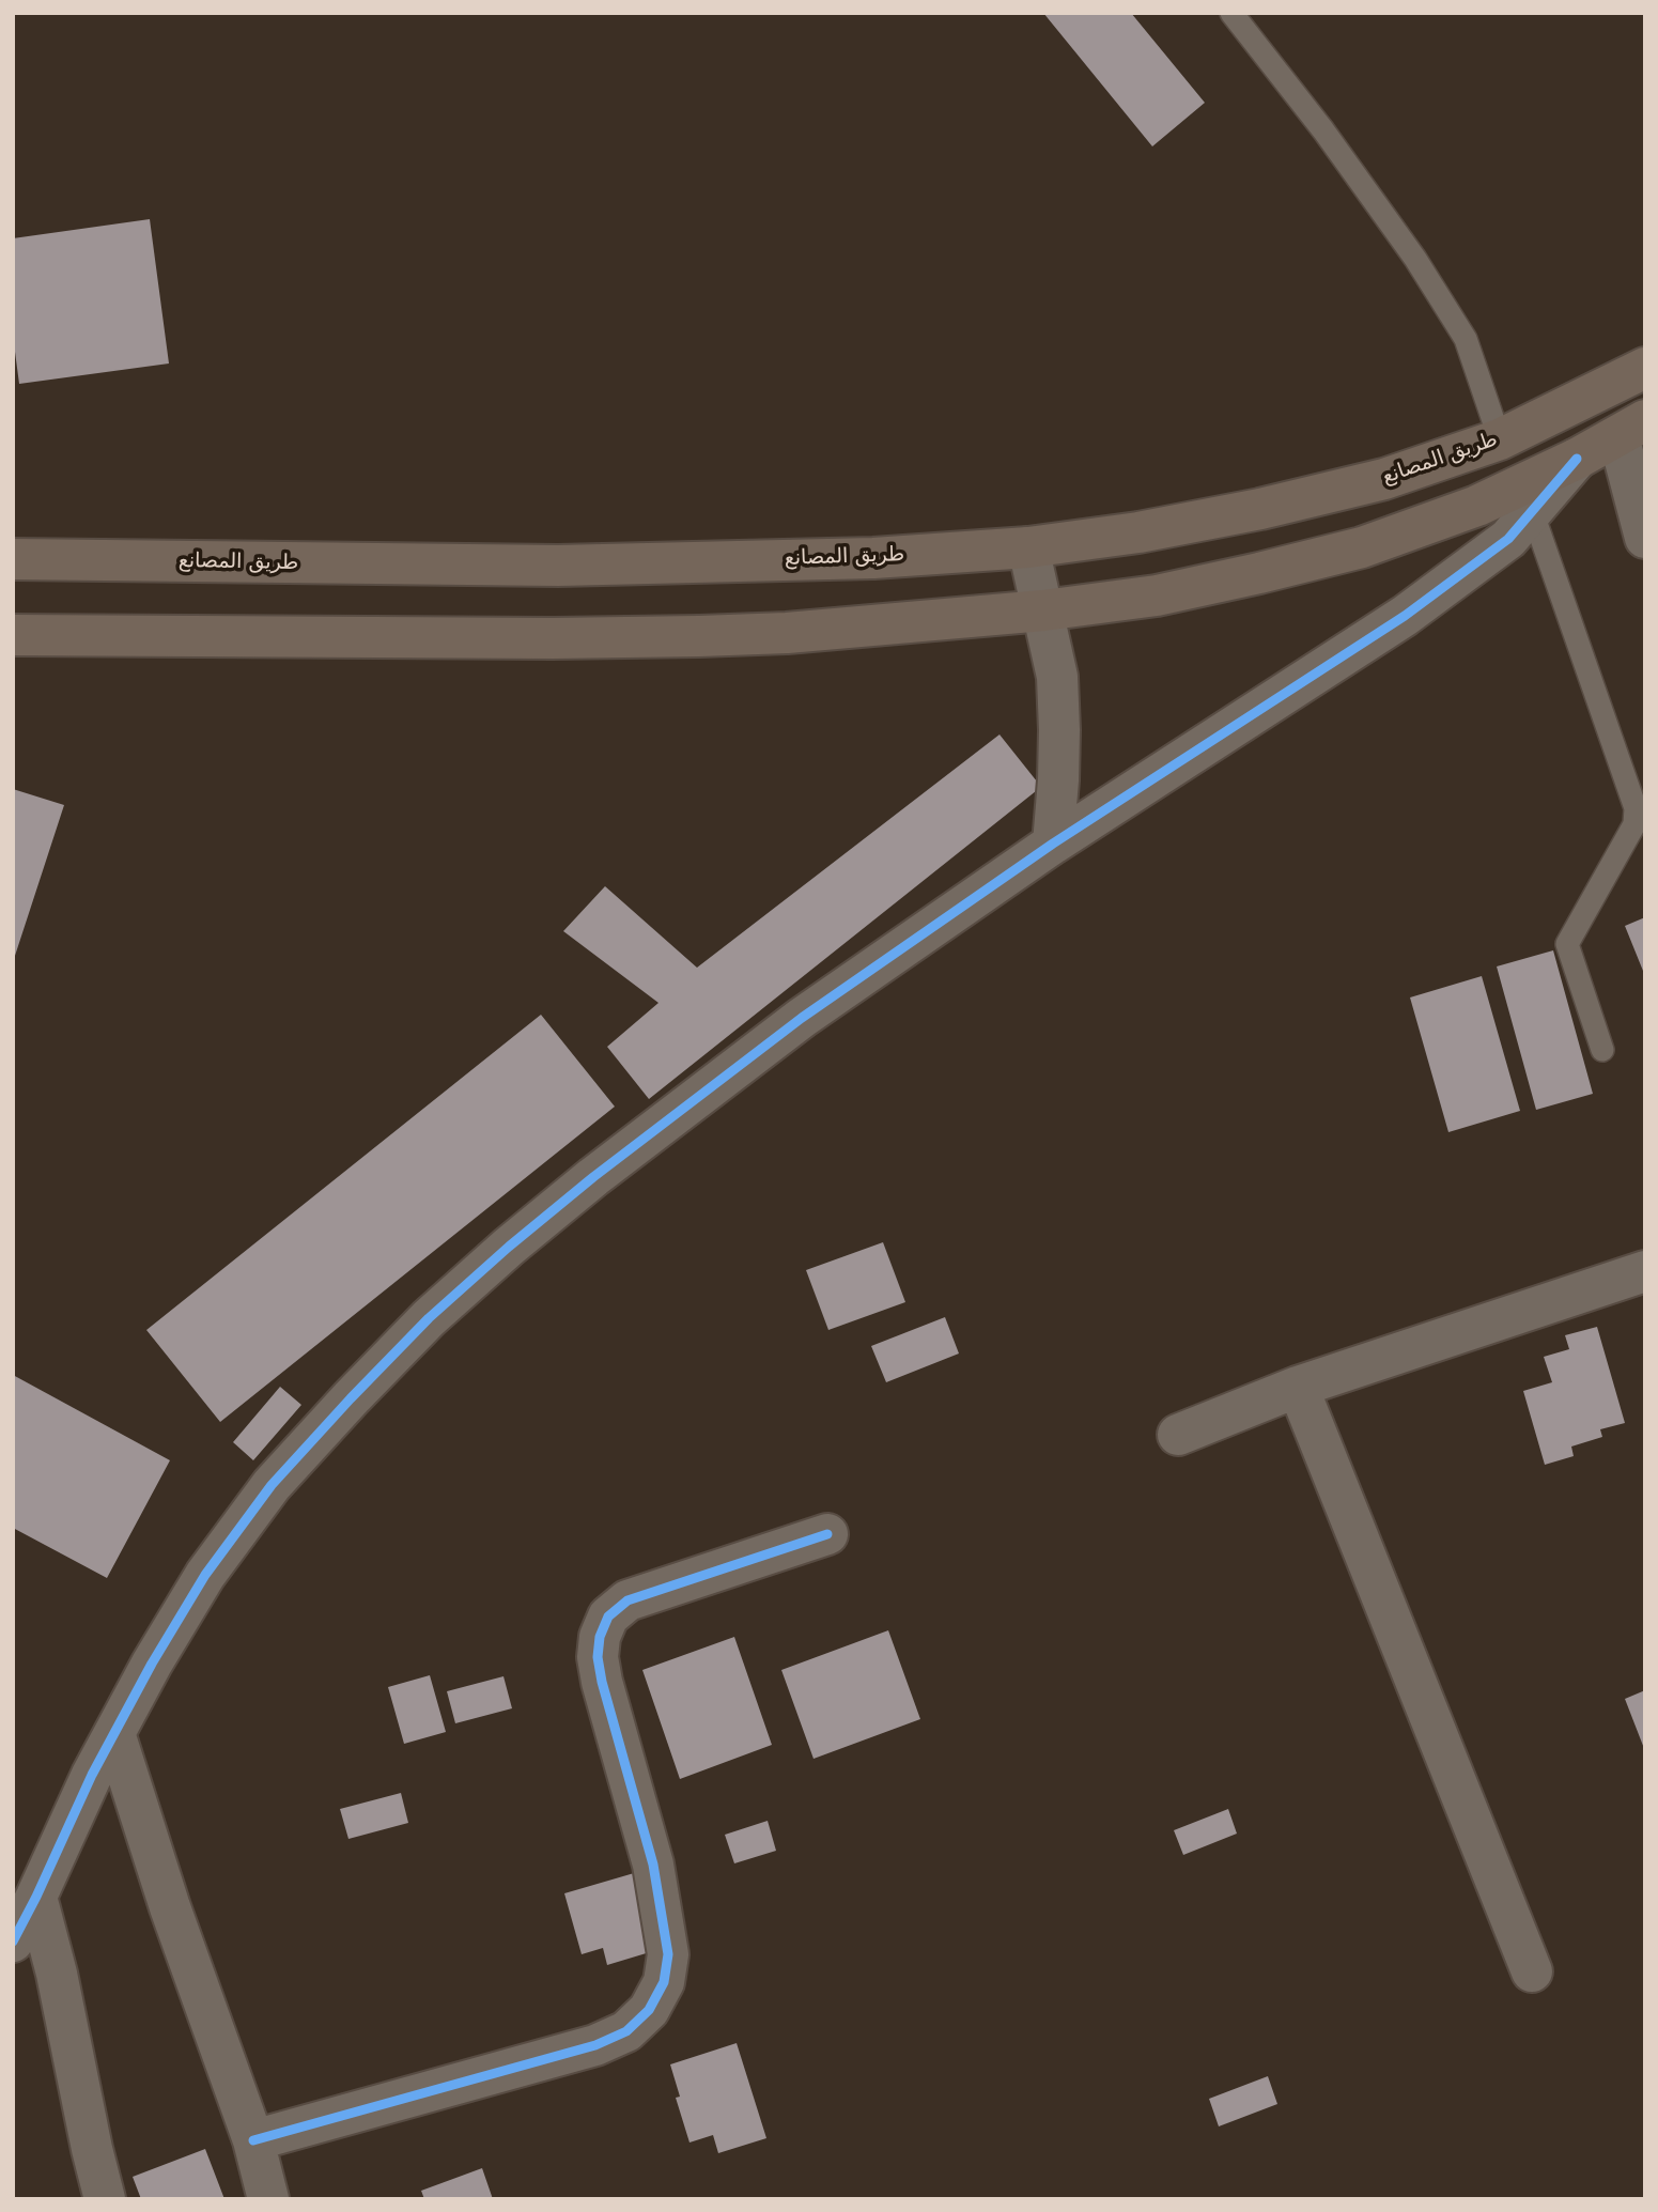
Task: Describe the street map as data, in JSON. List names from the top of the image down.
{
  "streets": {
    "main road": ["طريق المصانع"]
  }
}
